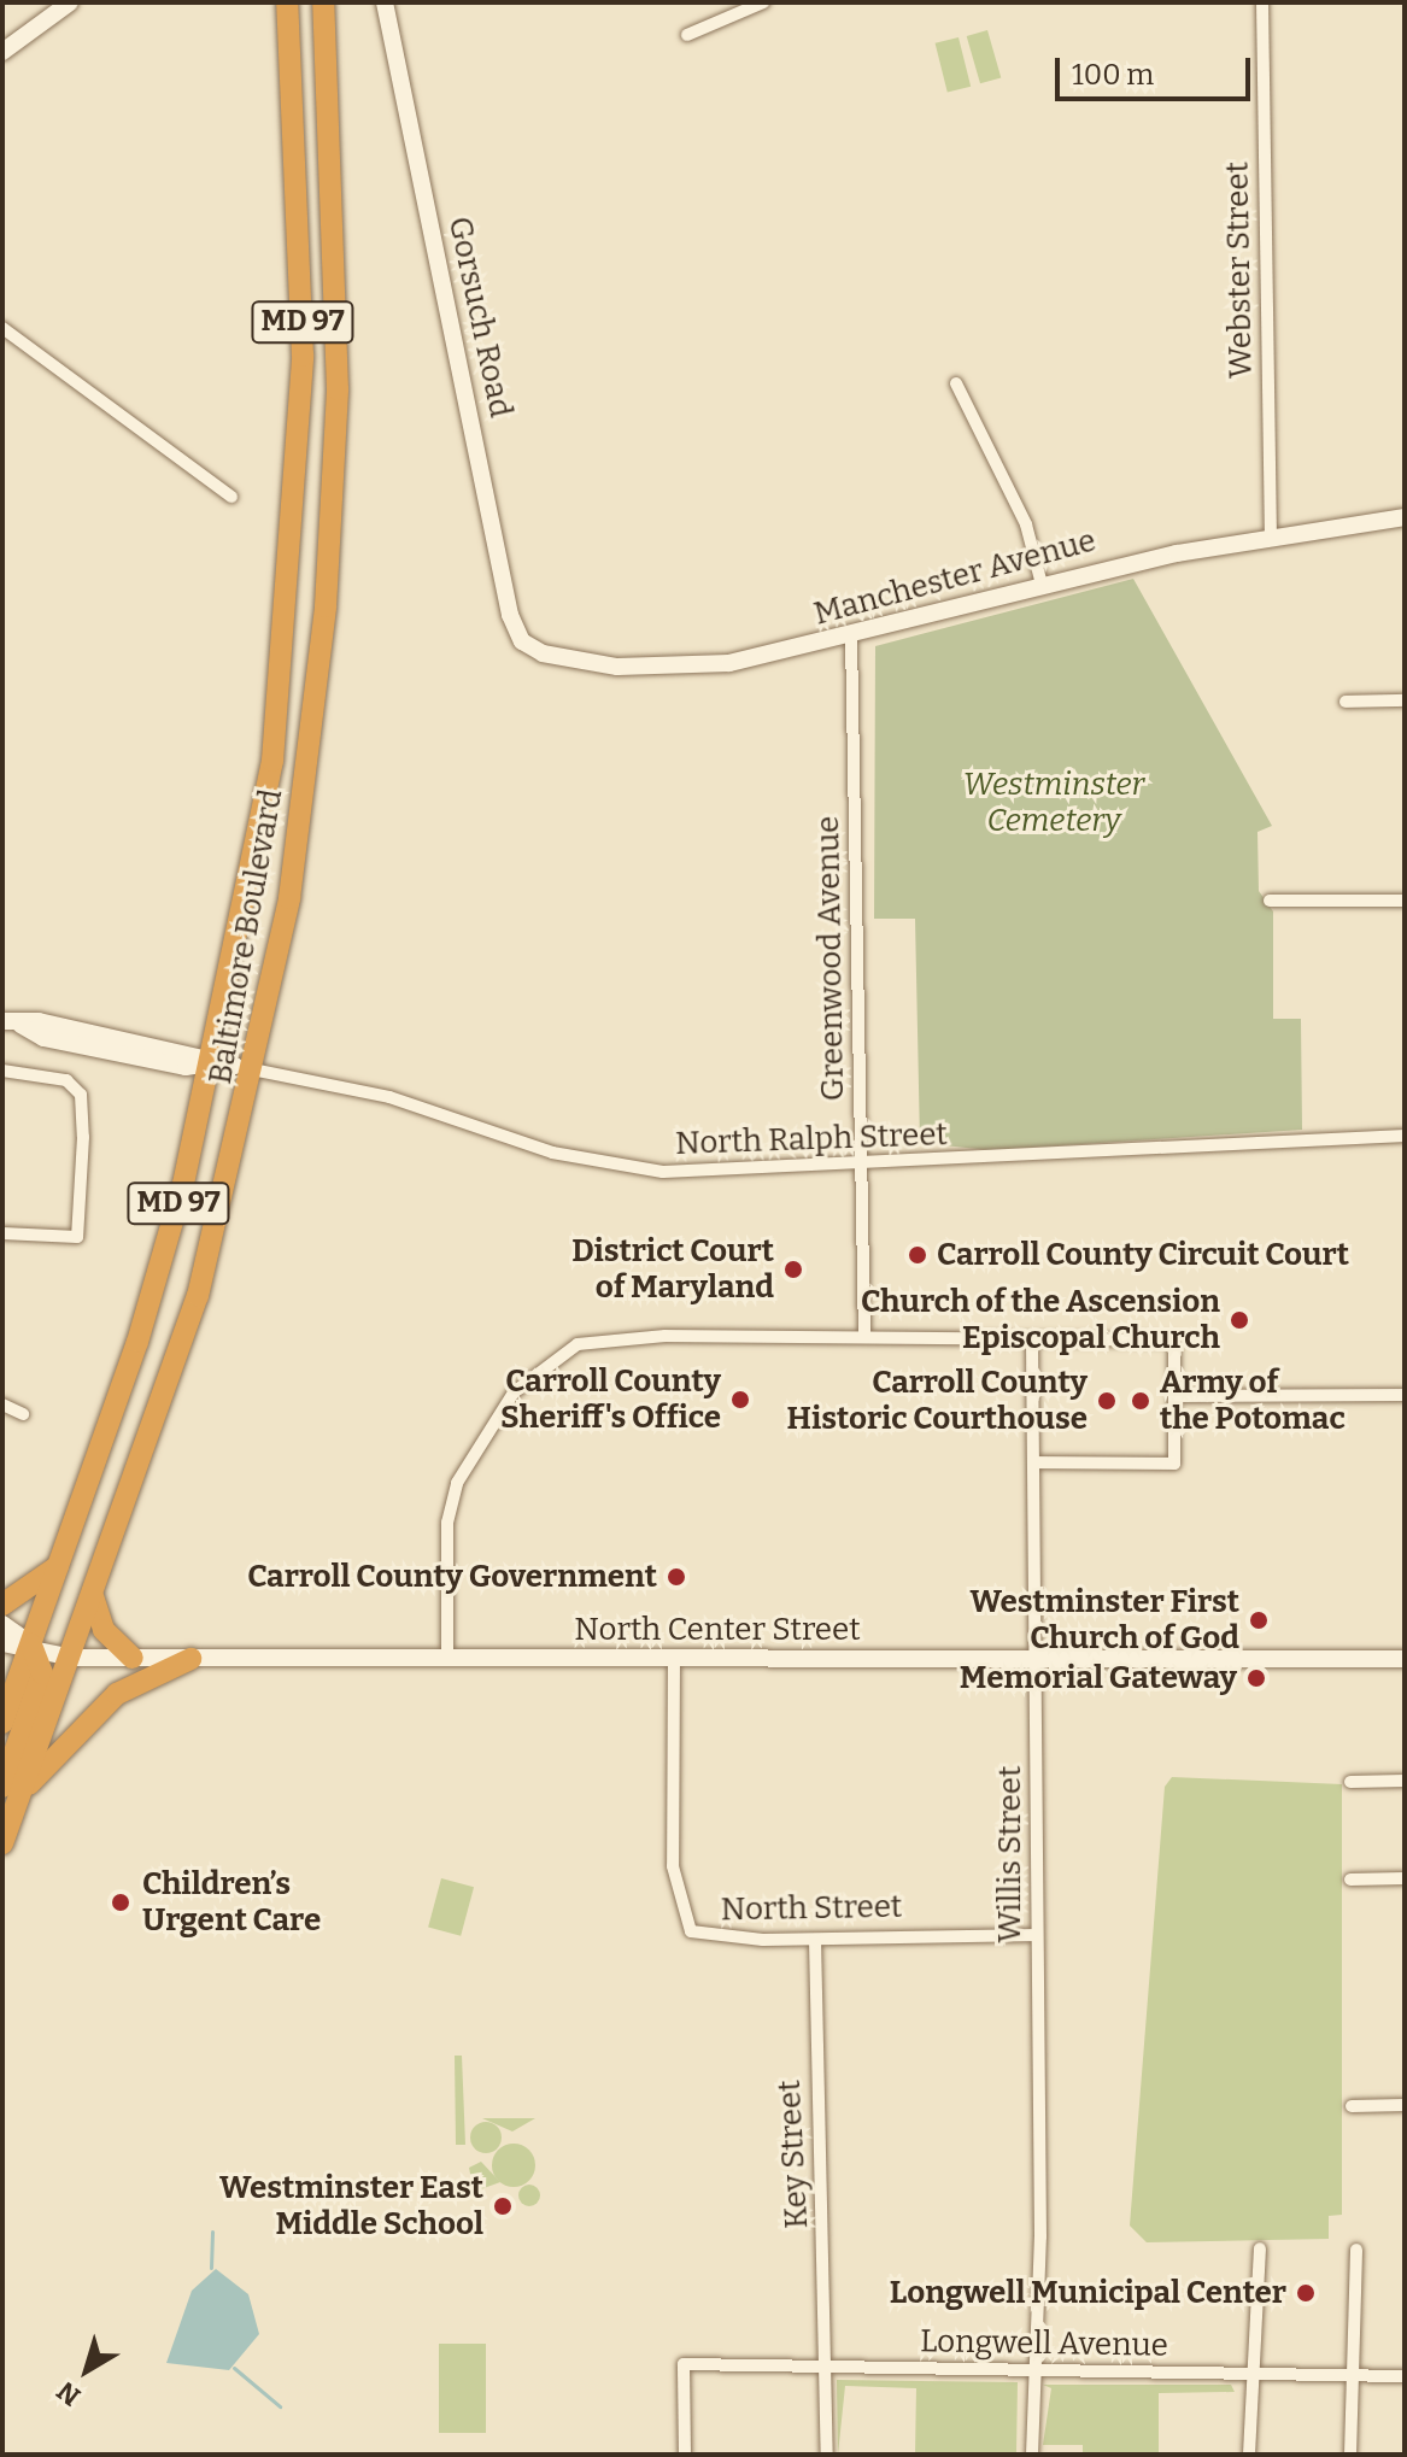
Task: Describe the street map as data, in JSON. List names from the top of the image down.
{
  "streets": {
    "highway": ["MD 97", "Baltimore Boulevard"],
    "street": [
      "Webster Street",
      "Gorsuch Road",
      "Manchester Avenue",
      "Greenwood Avenue",
      "North Ralph Street",
      "North Center Street",
      "Willis Street",
      "North Street",
      "Key Street",
      "Longwell Avenue"
    ]
  },
  "crossings": [
    ["Webster Street", "Manchester Avenue"],
    ["Gorsuch Road", "Manchester Avenue"],
    ["Manchester Avenue", "Greenwood Avenue"],
    ["Baltimore Boulevard", "North Ralph Street"],
    ["Baltimore Boulevard", "North Center Street"],
    ["Greenwood Avenue", "North Ralph Street"],
    ["North Center Street", "Willis Street"],
    ["North Center Street", "North Street"],
    ["Willis Street", "North Street"],
    ["Willis Street", "Longwell Avenue"],
    ["North Street", "Key Street"],
    ["Key Street", "Longwell Avenue"]
  ],
  "parks": ["Westminster Cemetery"],
  "places": [
    "Carroll County Circuit Court",
    "District Court of Maryland",
    "Church of the Ascension Episcopal Church",
    "Carroll County Sheriff's Office",
    "Carroll County Historic Courthouse",
    "Army of the Potomac",
    "Carroll County Government",
    "Westminster First Church of God",
    "Memorial Gateway",
    "Children’s Urgent Care",
    "Westminster East Middle School",
    "Longwell Municipal Center"
  ],
  "scale_bar": "100 m",
  "north": "bottom left"
}
